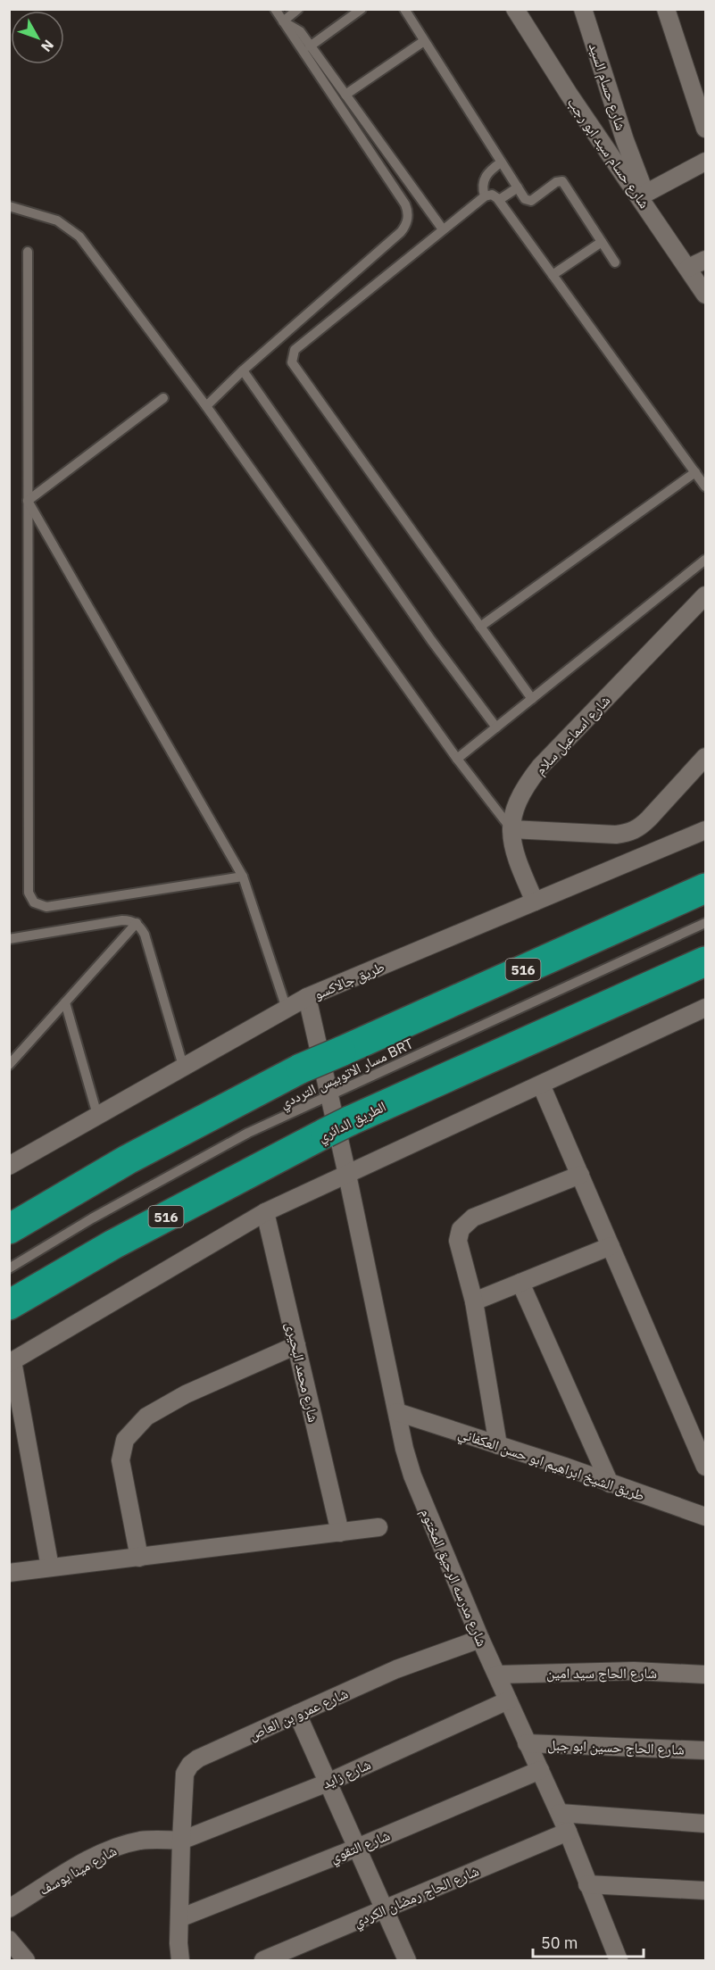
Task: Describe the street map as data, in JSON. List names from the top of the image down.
{
  "streets": {
    "highway": ["516", "الطريق الدائري"],
    "street": [
      "شارع حسام السيد",
      "شارع حسام سيد ابو رجب",
      "شارع اسماعيل سلام",
      "طريق جالاكسو",
      "شارع محمد البحيرى",
      "طريق الشيخ ابراهيم ابو حسن العكفاني",
      "شارع مدرسه الرحيق المختوم",
      "شارع الحاج سيد امين",
      "شارع عمرو بن العاص",
      "شارع الحاج حسين ابو جبل",
      "شارع زايد",
      "شارع التقوي",
      "شارع مينا يوسف",
      "شارع الحاج رمضان الكردي"
    ],
    "lane": ["مسار الاتوبيس الترددي BRT"]
  },
  "crossings": [
    ["شارع حسام السيد", "شارع حسام سيد ابو رجب"],
    ["شارع اسماعيل سلام", "طريق جالاكسو"],
    ["طريق جالاكسو", "شارع مدرسه الرحيق المختوم"],
    ["طريق الشيخ ابراهيم ابو حسن العكفاني", "شارع مدرسه الرحيق المختوم"],
    ["شارع مدرسه الرحيق المختوم", "شارع الحاج سيد امين"],
    ["شارع مدرسه الرحيق المختوم", "شارع عمرو بن العاص"],
    ["شارع مدرسه الرحيق المختوم", "شارع الحاج حسين ابو جبل"],
    ["شارع مدرسه الرحيق المختوم", "شارع زايد"],
    ["شارع مدرسه الرحيق المختوم", "شارع التقوي"],
    ["شارع مدرسه الرحيق المختوم", "شارع الحاج رمضان الكردي"],
    ["شارع عمرو بن العاص", "شارع زايد"],
    ["شارع عمرو بن العاص", "شارع التقوي"],
    ["شارع عمرو بن العاص", "شارع مينا يوسف"],
    ["شارع زايد", "شارع مينا يوسف"]
  ],
  "scale_bar": "50 m",
  "north": "bottom right"
}
